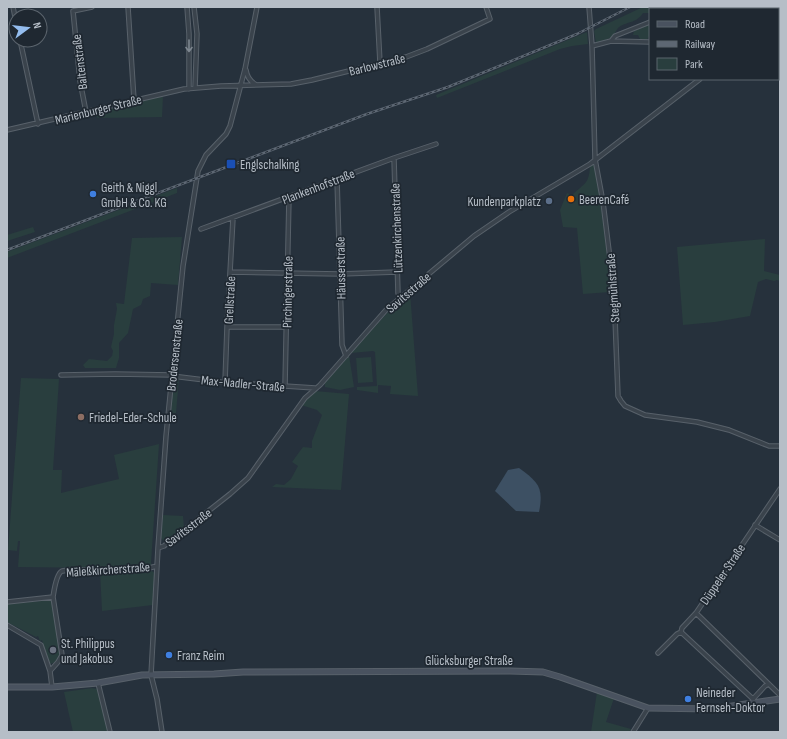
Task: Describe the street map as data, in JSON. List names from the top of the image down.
{
  "streets": {
    "street": [
      "Baltenstraße",
      "Barlowstraße",
      "Marienburger Straße",
      "Plankenhofstraße",
      "Lützenkirchenstraße",
      "Häusserstraße",
      "Stegmühlstraße",
      "Pirchingerstraße",
      "Savitsstraße",
      "Grellstraße",
      "Brodersenstraße",
      "Max-Nadler-Straße",
      "Mäleßkircherstraße",
      "Düppeler Straße",
      "Glücksburger Straße"
    ]
  },
  "crossings": [
    ["Baltenstraße", "Marienburger Straße"],
    ["Barlowstraße", "Marienburger Straße"],
    ["Barlowstraße", "Brodersenstraße"],
    ["Plankenhofstraße", "Lützenkirchenstraße"],
    ["Plankenhofstraße", "Häusserstraße"],
    ["Plankenhofstraße", "Pirchingerstraße"],
    ["Plankenhofstraße", "Grellstraße"],
    ["Lützenkirchenstraße", "Savitsstraße"],
    ["Häusserstraße", "Savitsstraße"],
    ["Stegmühlstraße", "Savitsstraße"],
    ["Pirchingerstraße", "Max-Nadler-Straße"],
    ["Savitsstraße", "Brodersenstraße"],
    ["Savitsstraße", "Max-Nadler-Straße"],
    ["Grellstraße", "Max-Nadler-Straße"],
    ["Brodersenstraße", "Max-Nadler-Straße"],
    ["Brodersenstraße", "Mäleßkircherstraße"],
    ["Brodersenstraße", "Glücksburger Straße"]
  ],
  "places": {
    "transit": ["Englschalking"],
    "other": [
      "Geith & Niggl GmbH & Co. KG",
      "BeerenCafé",
      "Kundenparkplatz",
      "Friedel-Eder-Schule",
      "St. Philippus und Jakobus",
      "Franz Reim",
      "Neineder Fernseh-Doktor"
    ]
  },
  "legend": ["Road", "Railway", "Park"],
  "north": "right"
}
